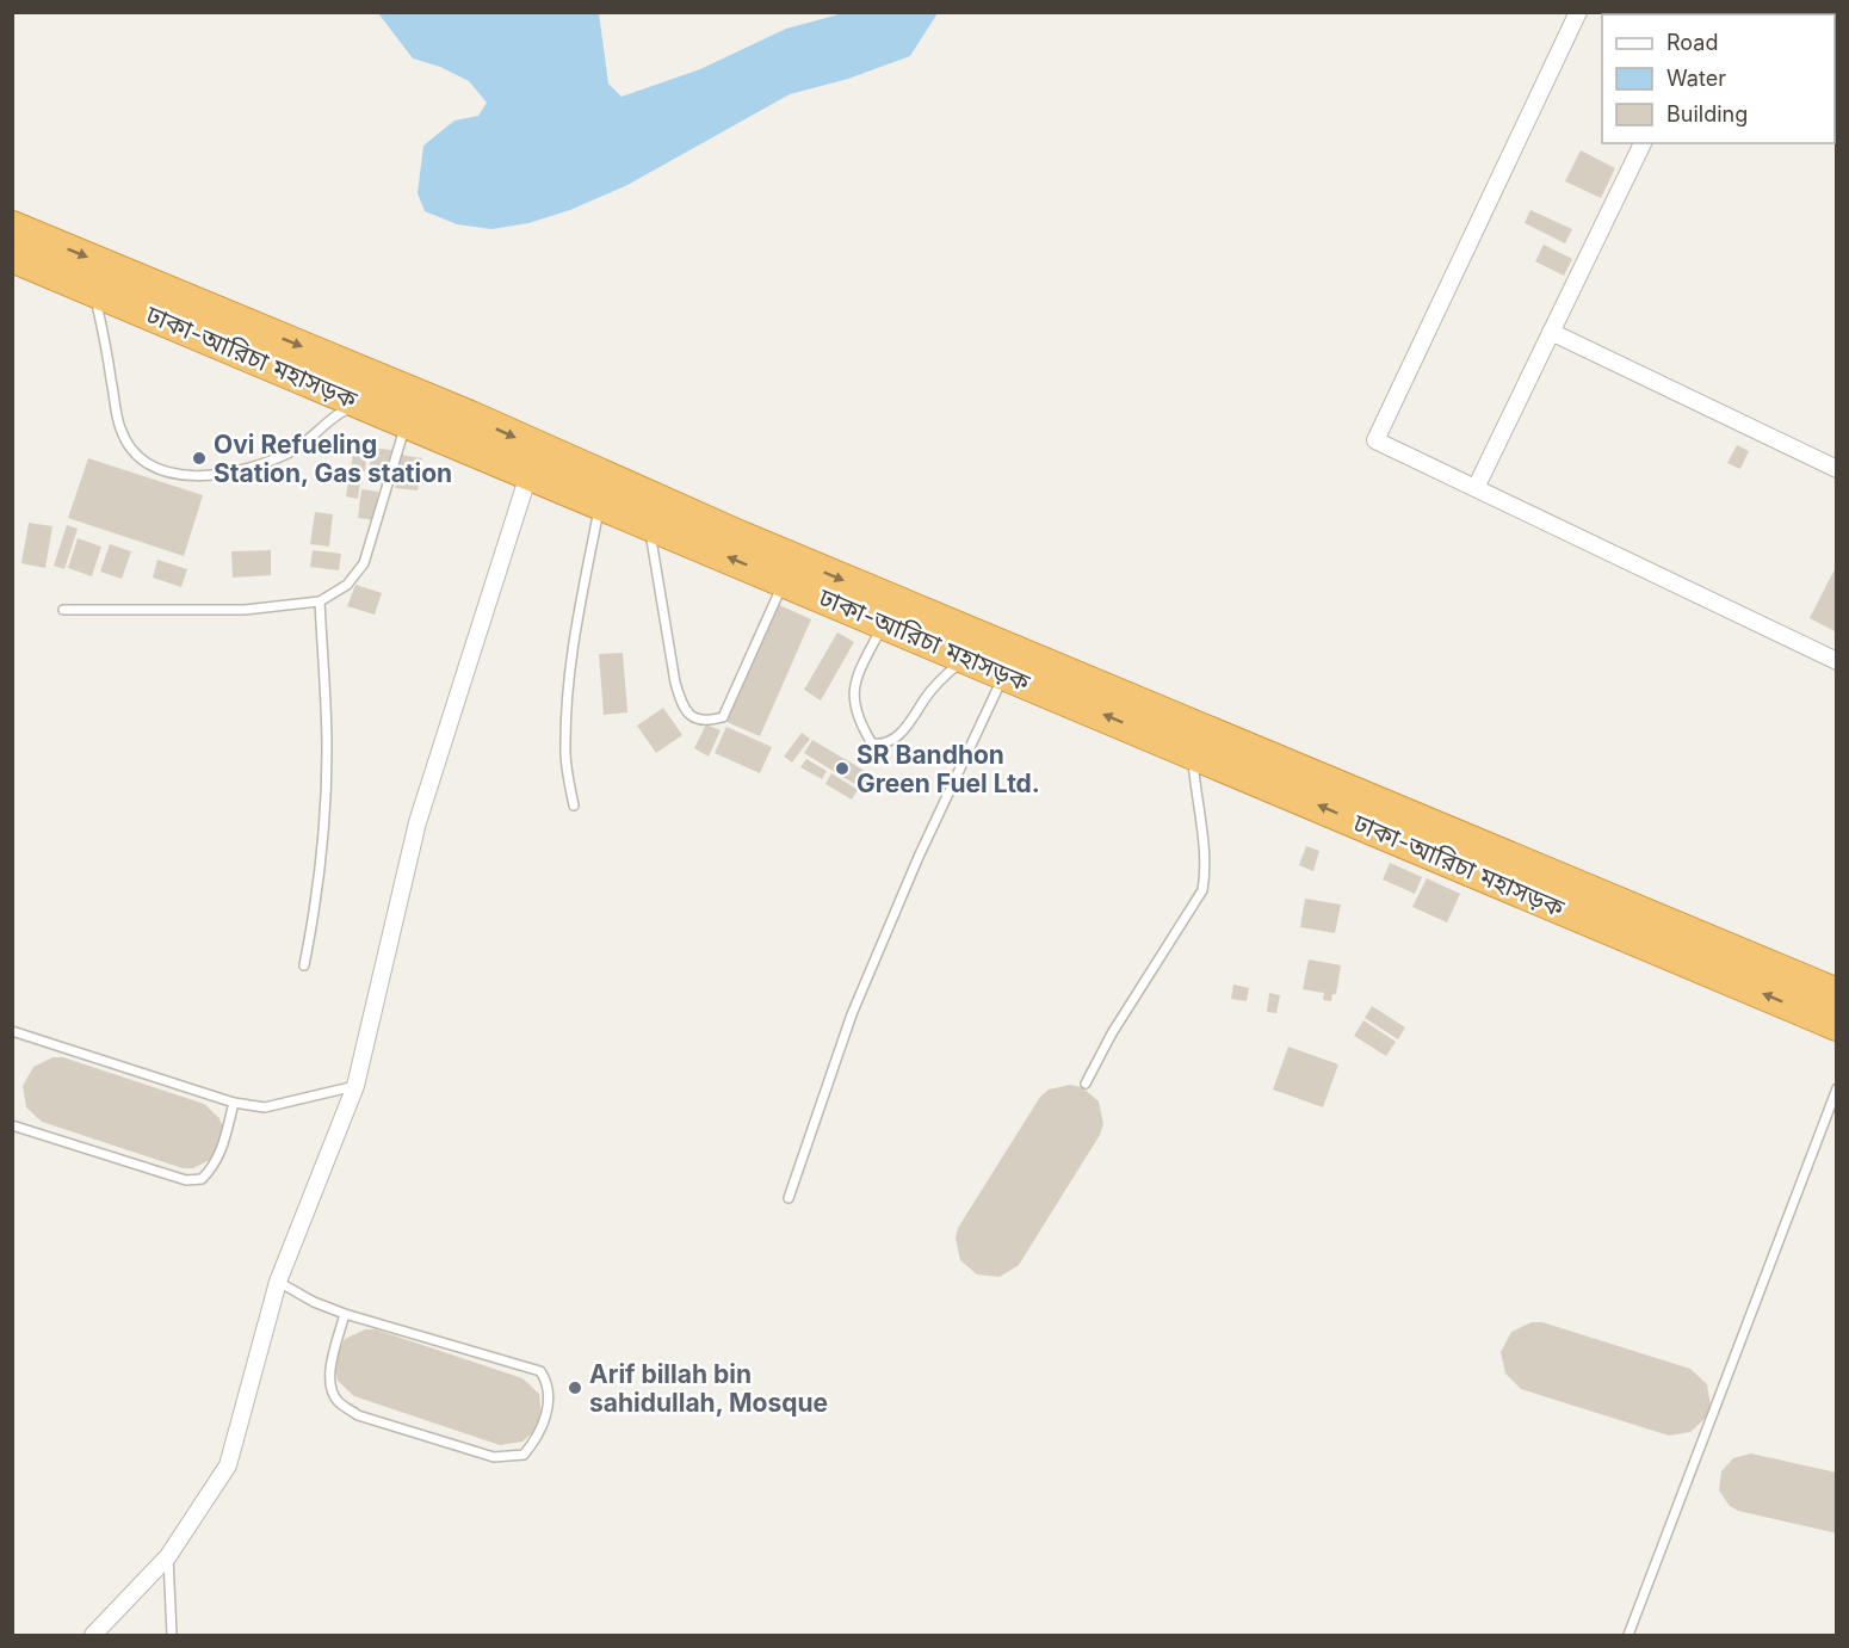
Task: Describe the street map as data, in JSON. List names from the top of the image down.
{
  "streets": {
    "highway": ["ঢাকা-আরিচা মহাসড়ক"]
  },
  "places": ["Ovi Refueling Station, Gas station", "SR Bandhon Green Fuel Ltd.", "Arif billah bin sahidullah, Mosque"],
  "legend": ["Road", "Water", "Building"]
}
